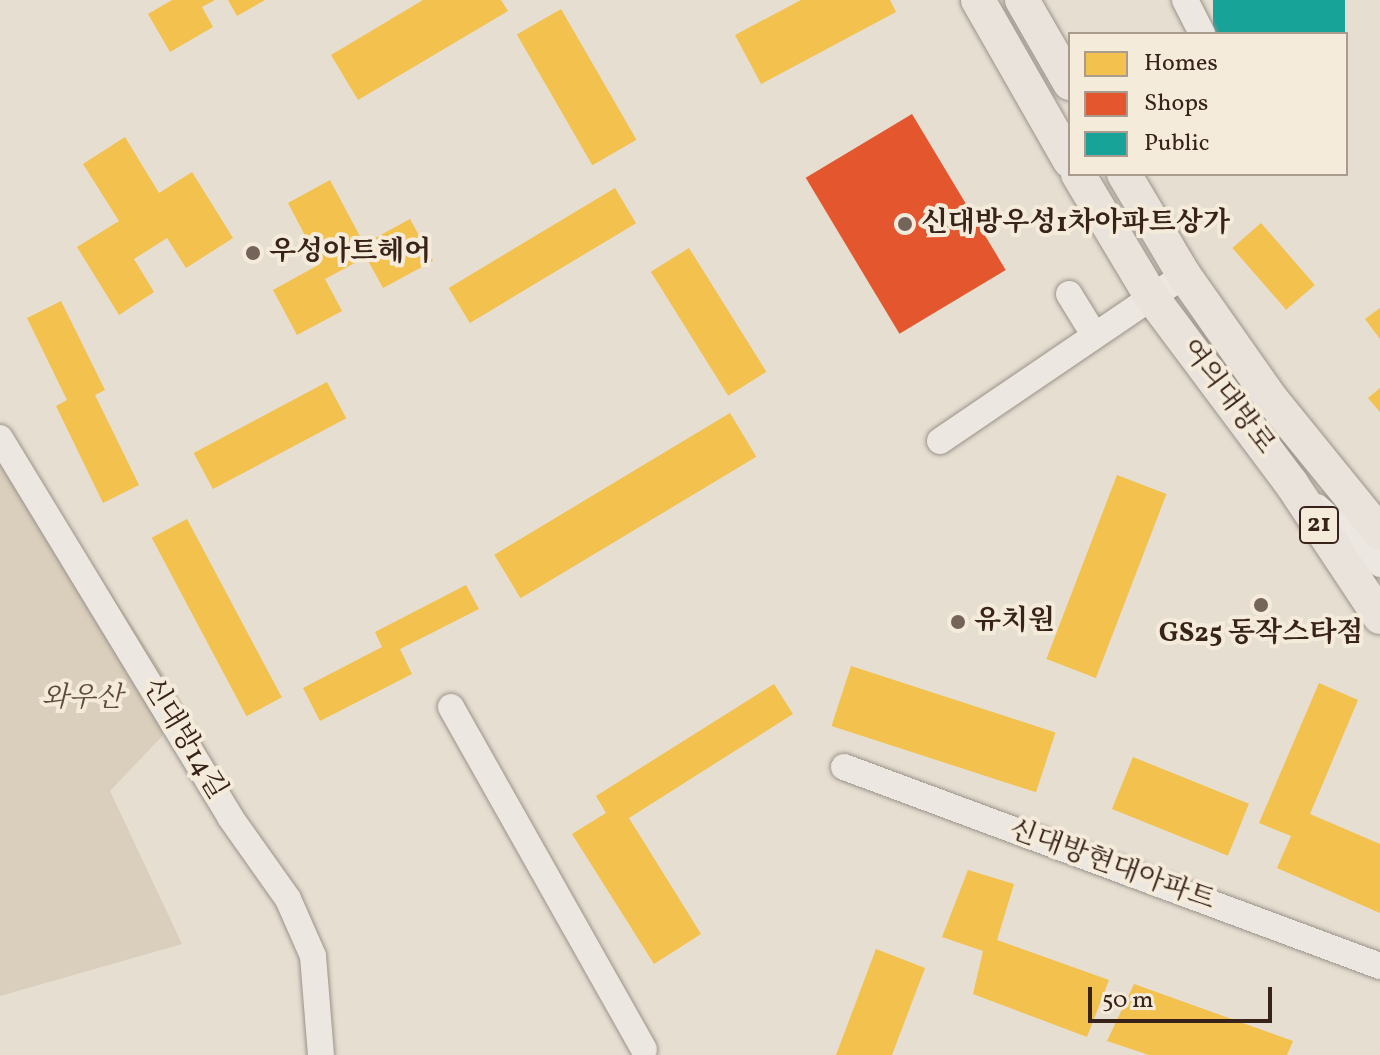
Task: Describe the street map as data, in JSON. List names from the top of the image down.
{
  "streets": {
    "main road": ["여의대방로", "21"],
    "street": ["신대방14길", "신대방현대아파트"]
  },
  "parks": ["와우산"],
  "places": [
    "신대방우성1차아파트상가",
    "우성아트헤어",
    "GS25 동작스타점",
    "유치원"
  ],
  "legend": ["Homes", "Shops", "Public"],
  "scale_bar": "50 m"
}
